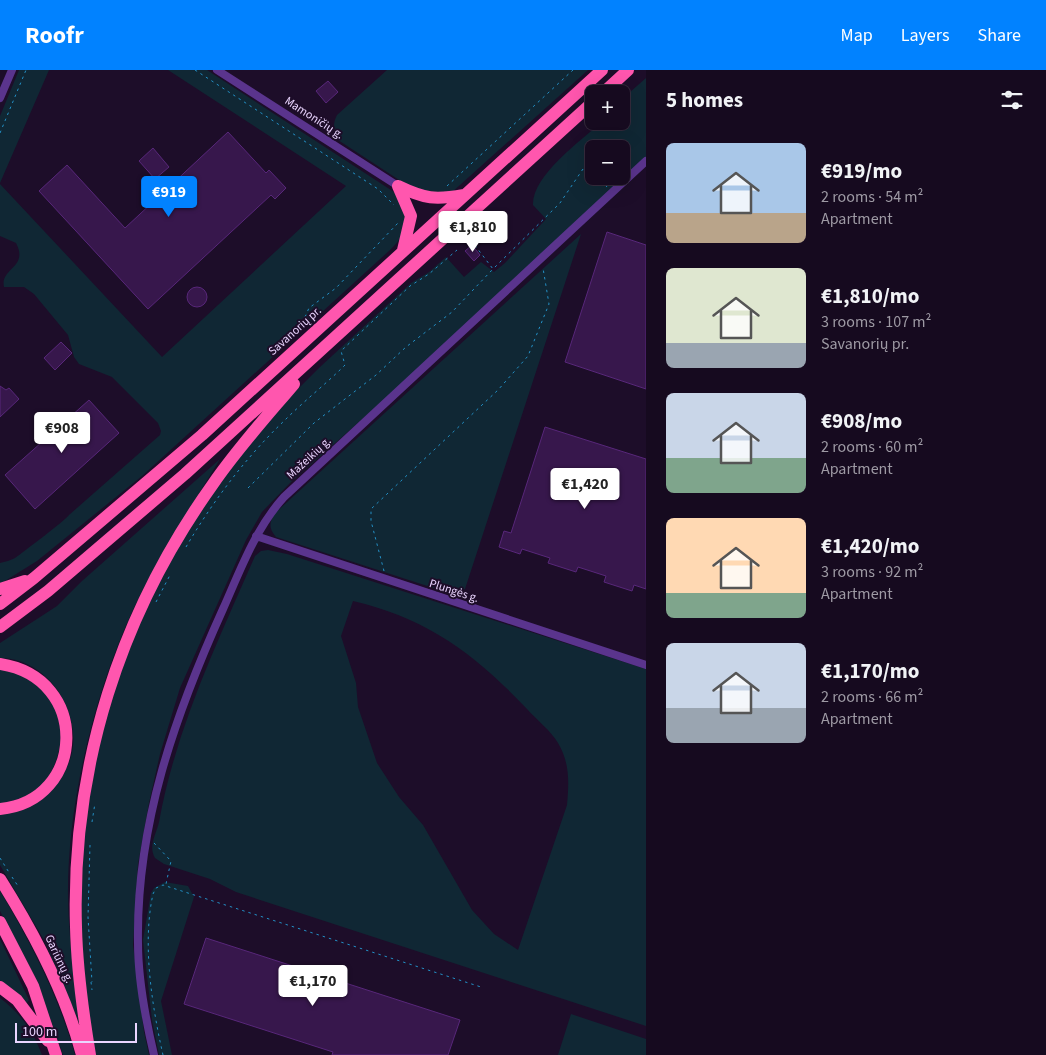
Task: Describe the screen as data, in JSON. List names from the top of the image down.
{
  "streets": {
    "highway": ["Savanorių pr.", "Gariūnų g."],
    "street": ["Mamoničių g.", "Mažeikių g.", "Plungės g."]
  },
  "crossings": [
    ["Mažeikių g.", "Plungės g."]
  ],
  "scale_bar": "100 m",
  "page": {
    "header": "Roofr",
    "nav": ["Map", "Layers", "Share"],
    "heading": "5 homes",
    "map_buttons": ["+", "−"],
    "list": [
      {
        "name": "€919/mo",
        "note": "2 rooms · 54 m² · Apartment"
      },
      {
        "name": "€1,810/mo",
        "note": "3 rooms · 107 m² · Savanorių pr."
      },
      {
        "name": "€908/mo",
        "note": "2 rooms · 60 m² · Apartment"
      },
      {
        "name": "€1,420/mo",
        "note": "3 rooms · 92 m² · Apartment"
      },
      {
        "name": "€1,170/mo",
        "note": "2 rooms · 66 m² · Apartment"
      }
    ],
    "price": [
      "€919",
      "€1,810",
      "€908",
      "€1,420",
      "€1,170"
    ],
    "scale": "100 m"
  }
}
